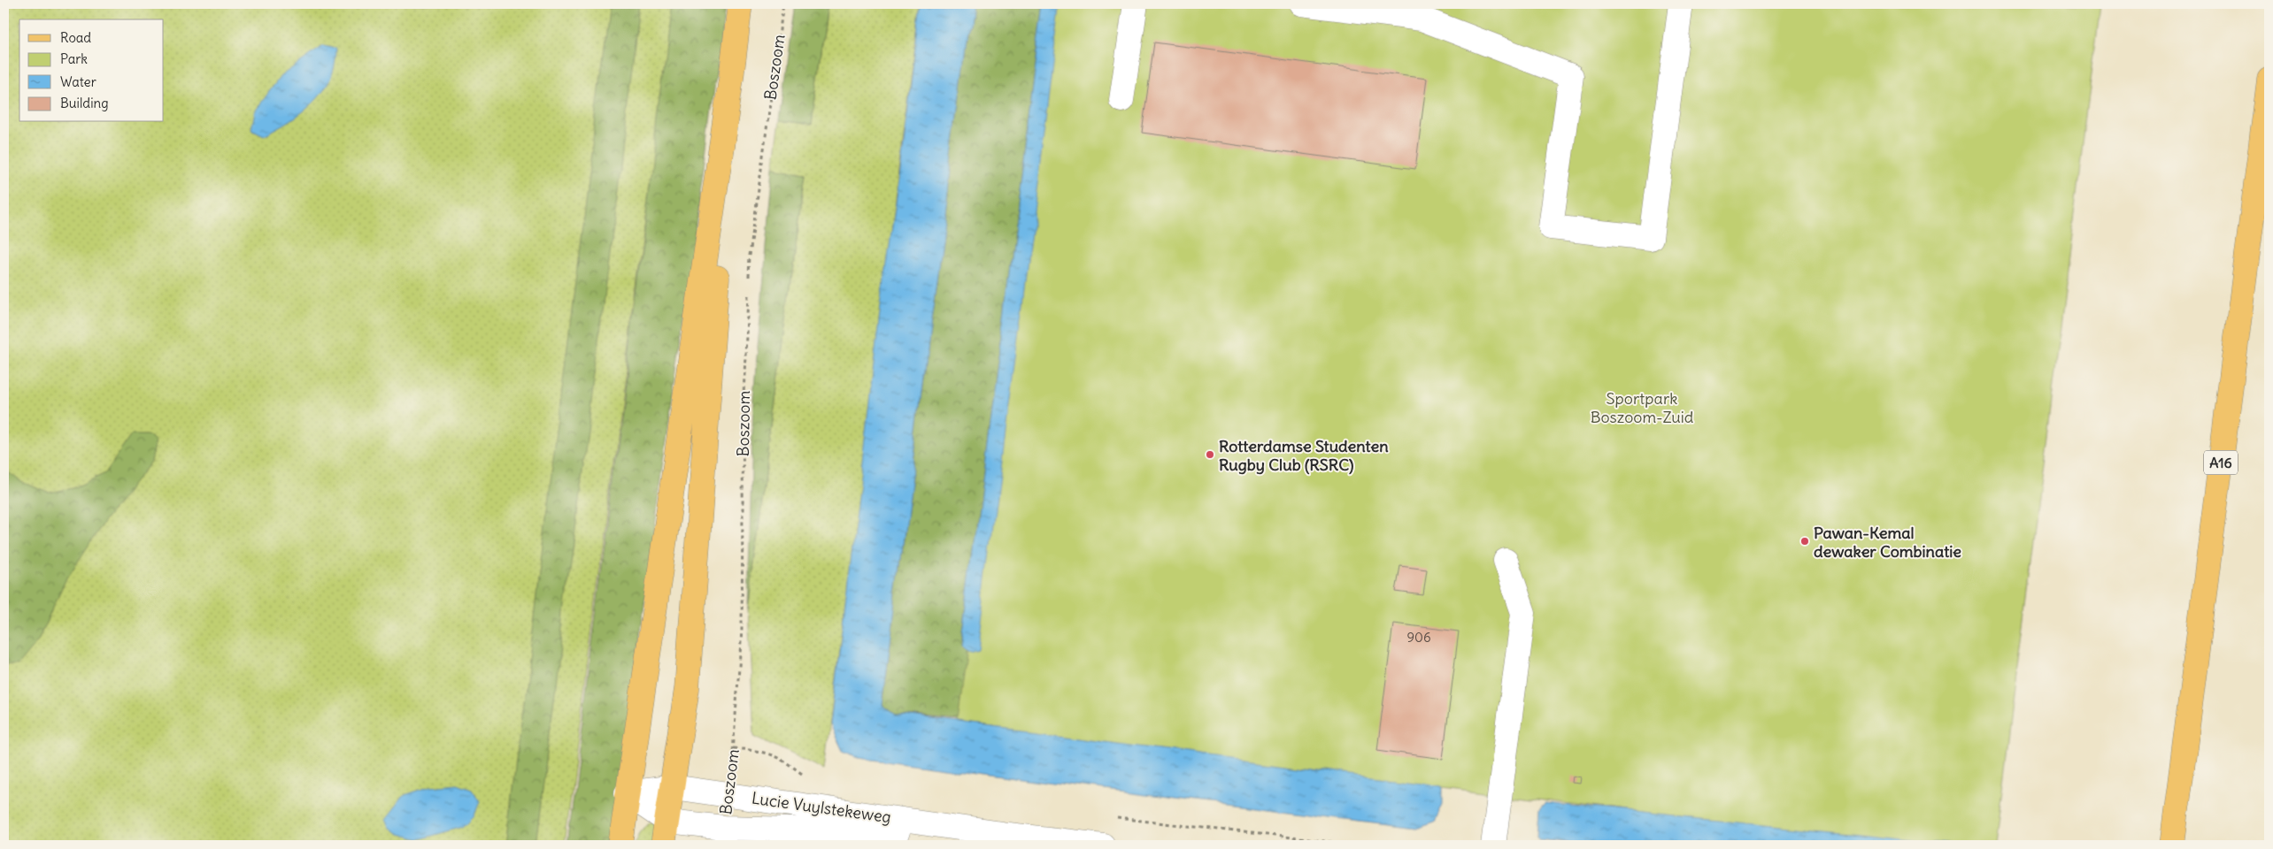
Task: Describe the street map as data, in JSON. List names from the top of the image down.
{
  "streets": {
    "main road": ["A16"],
    "street": ["Lucie Vuylstekeweg"],
    "path": ["Boszoom"]
  },
  "crossings": [
    ["Boszoom", "Lucie Vuylstekeweg"]
  ],
  "parks": ["Sportpark Boszoom-Zuid"],
  "places": ["Rotterdamse Studenten Rugby Club (RSRC)", "Pawan-Kemal dewaker Combinatie"],
  "house_numbers": ["906"],
  "legend": [
    "Road",
    "Park",
    "Water",
    "Building"
  ]
}
